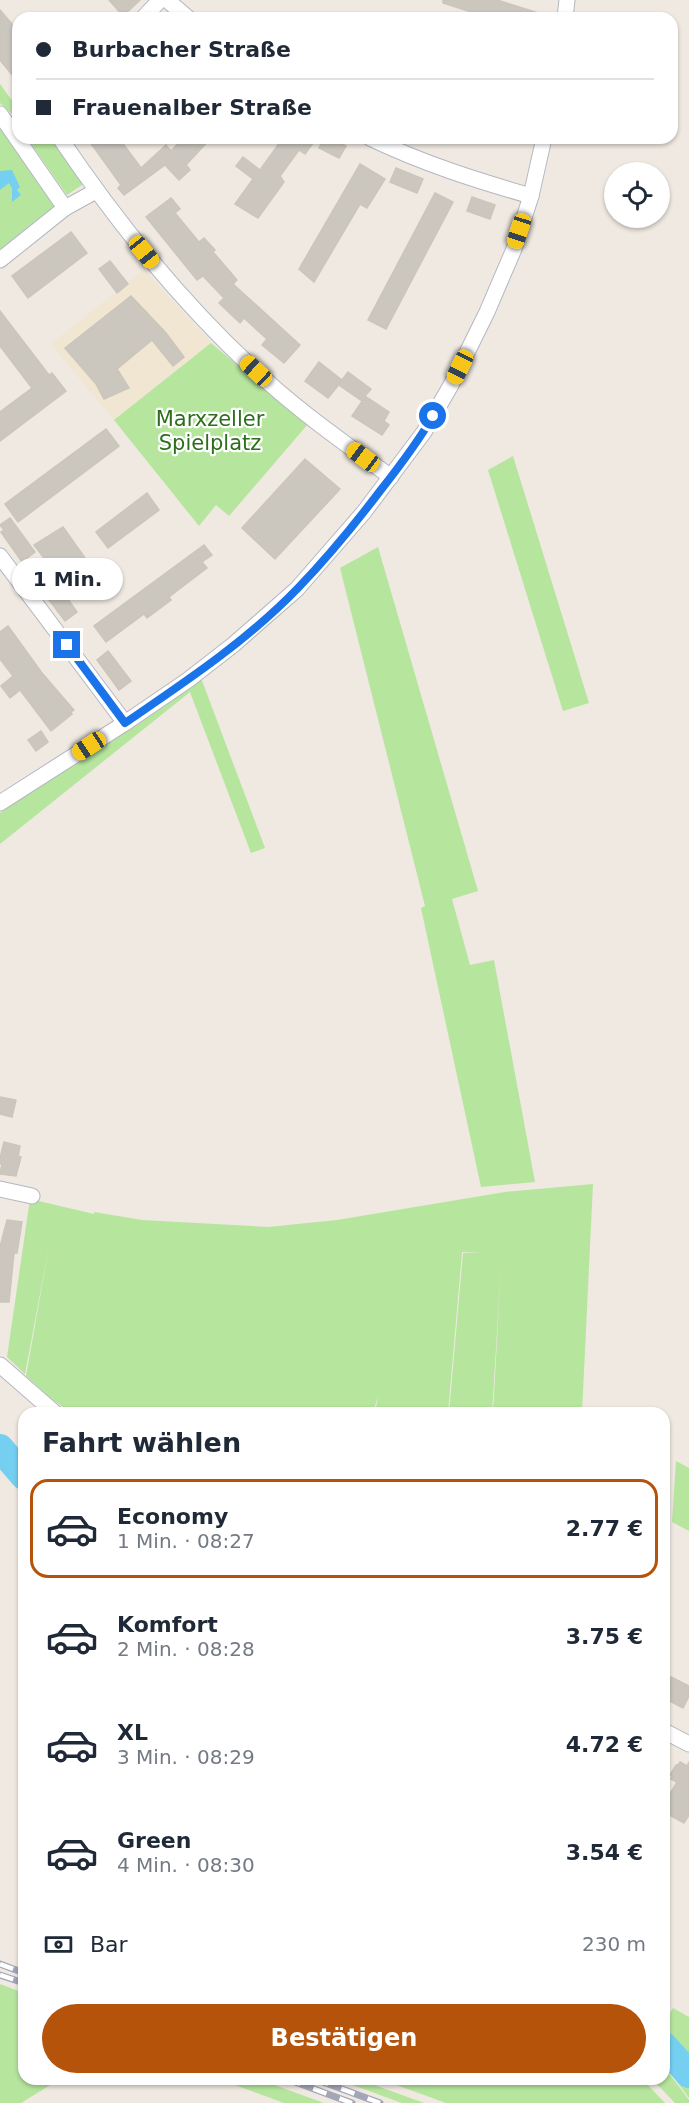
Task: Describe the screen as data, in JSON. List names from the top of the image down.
{
  "parks": ["Marxzeller Spielplatz"],
  "page": {
    "banner": ["Burbacher Straße", "Frauenalber Straße"],
    "bubble": "1 Min.",
    "heading": "Fahrt wählen",
    "list": [
      {
        "name": "Economy",
        "note": "1 Min. · 08:27",
        "value": "2.77 €"
      },
      {
        "name": "Komfort",
        "note": "2 Min. · 08:28",
        "value": "3.75 €"
      },
      {
        "name": "XL",
        "note": "3 Min. · 08:29",
        "value": "4.72 €"
      },
      {
        "name": "Green",
        "note": "4 Min. · 08:30",
        "value": "3.54 €"
      }
    ],
    "pay": ["Bar", "230 m"],
    "buttons": "Bestätigen"
  }
}
